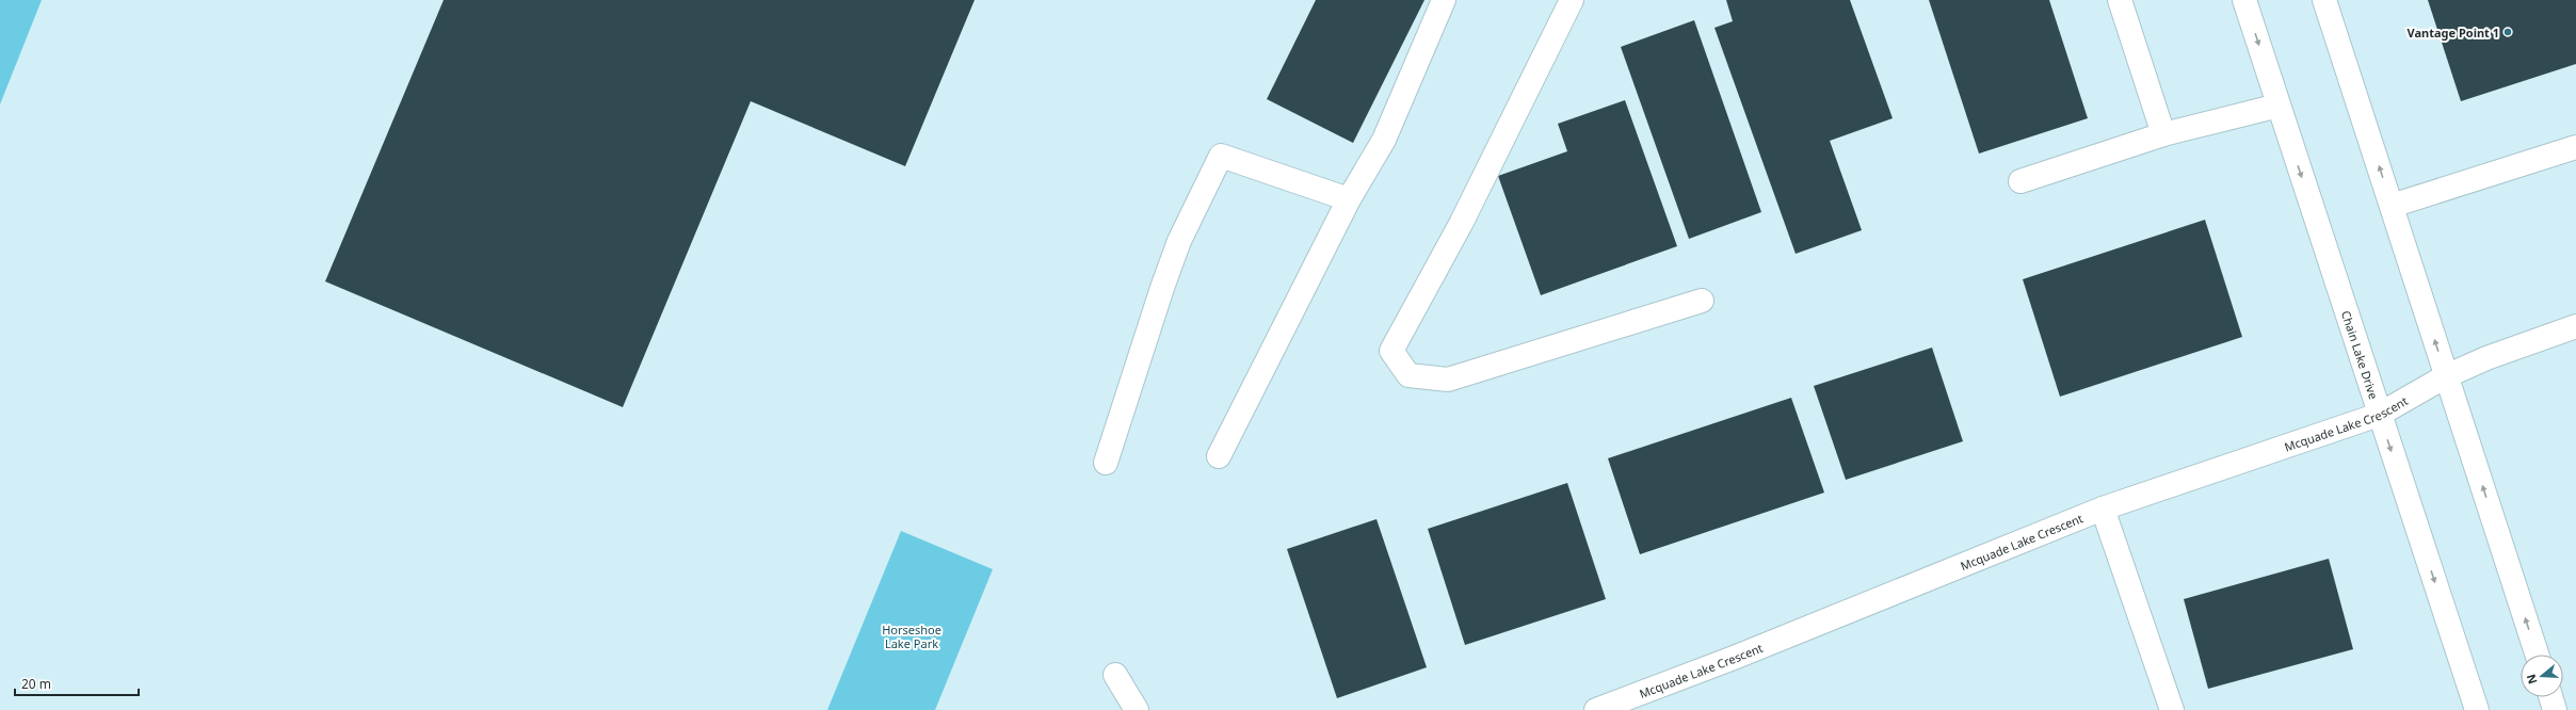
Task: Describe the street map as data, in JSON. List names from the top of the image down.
{
  "streets": {
    "street": ["Chain Lake Drive", "Mcquade Lake Crescent"]
  },
  "crossings": [
    ["Chain Lake Drive", "Mcquade Lake Crescent"]
  ],
  "parks": ["Horseshoe Lake Park"],
  "places": ["Vantage Point 1"],
  "scale_bar": "20 m",
  "north": "left"
}
